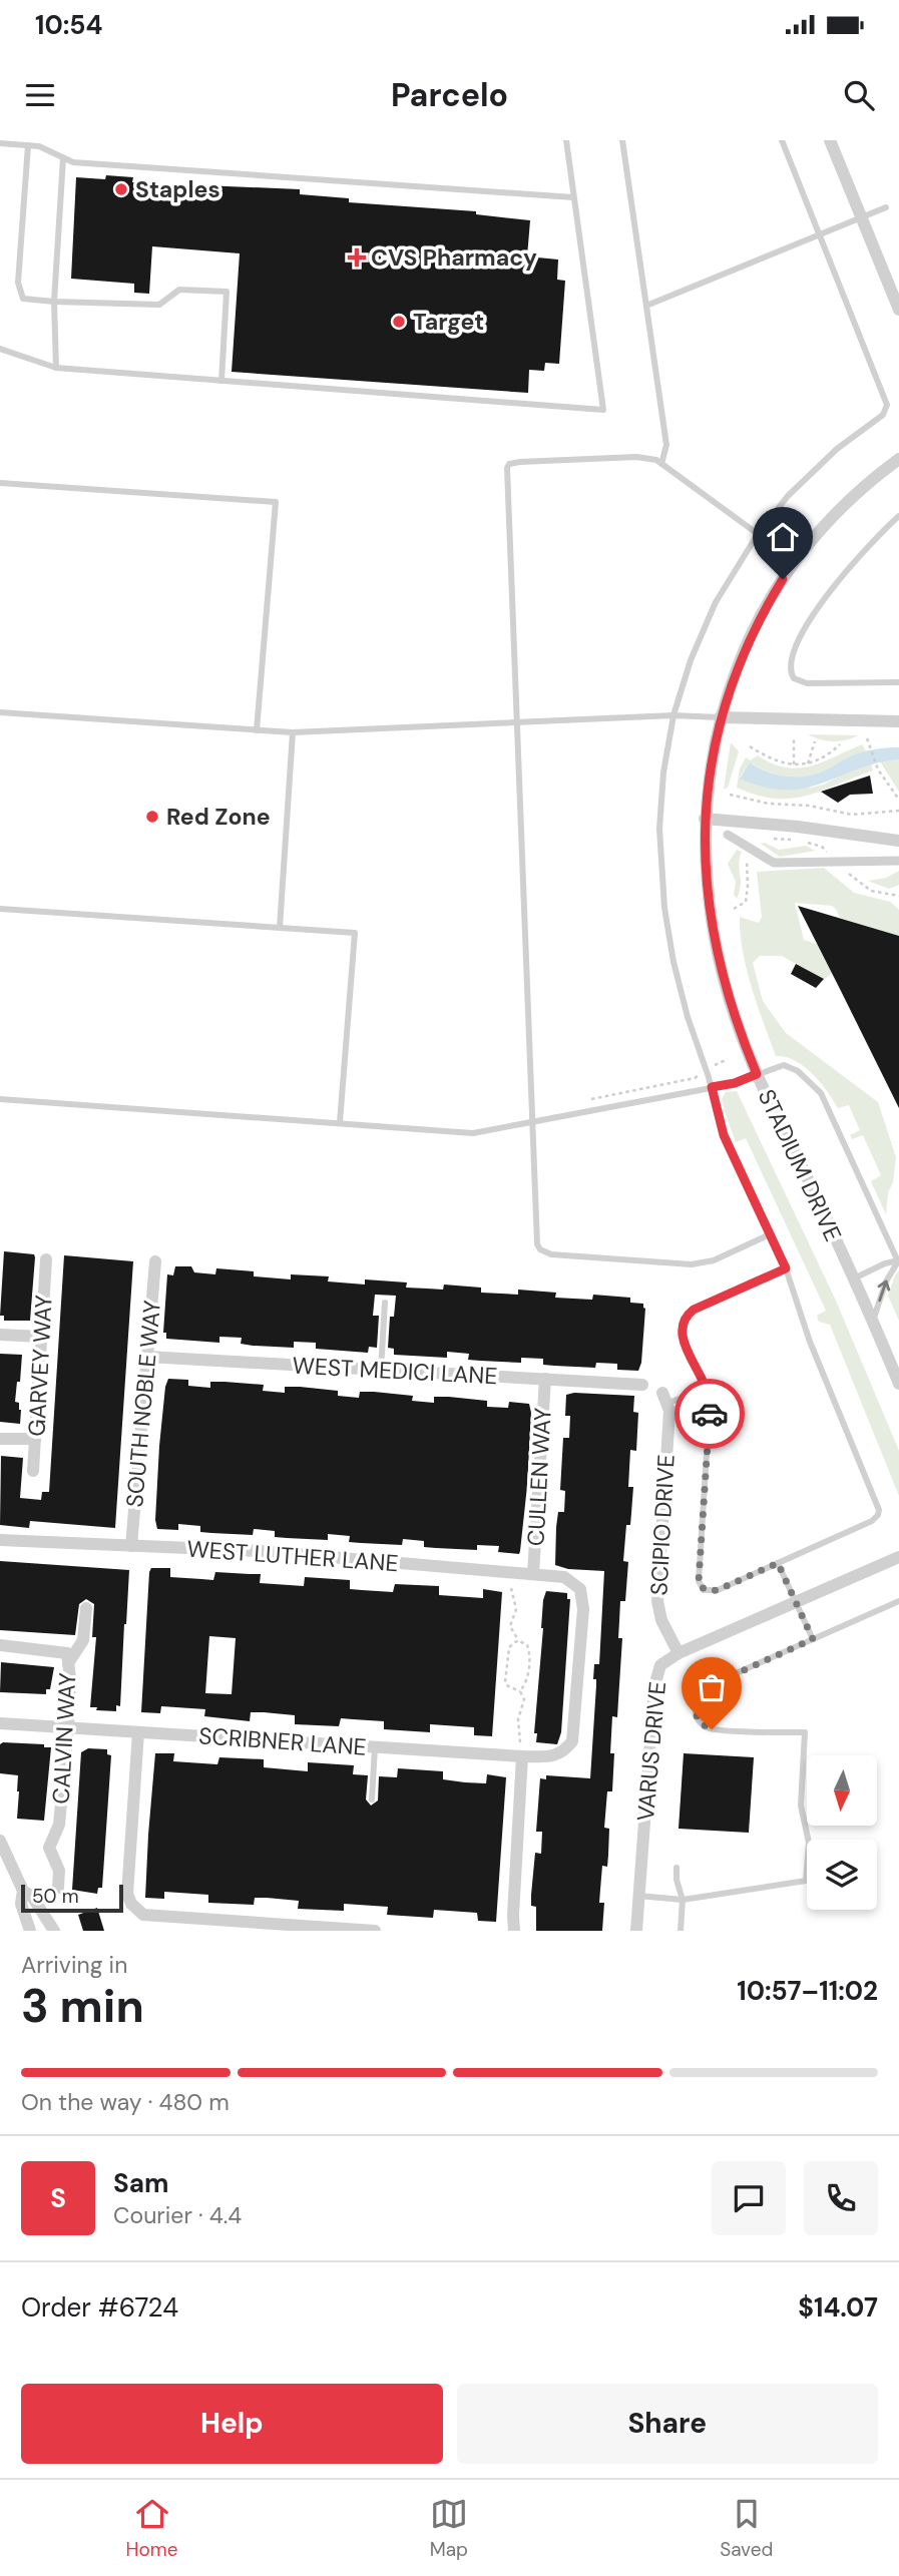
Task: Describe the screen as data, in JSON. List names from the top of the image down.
{
  "streets": {
    "street": [
      "STADIUM DRIVE",
      "GARVEY WAY",
      "WEST MEDICI LANE",
      "SOUTH NOBLE WAY",
      "CULLEN WAY",
      "SCIPIO DRIVE",
      "WEST LUTHER LANE",
      "CALVIN WAY",
      "SCRIBNER LANE",
      "VARUS DRIVE"
    ]
  },
  "crossings": [
    ["WEST MEDICI LANE", "SOUTH NOBLE WAY"],
    ["WEST MEDICI LANE", "CULLEN WAY"],
    ["SOUTH NOBLE WAY", "WEST LUTHER LANE"],
    ["CULLEN WAY", "WEST LUTHER LANE"],
    ["SCIPIO DRIVE", "VARUS DRIVE"],
    ["WEST LUTHER LANE", "SCRIBNER LANE"],
    ["CALVIN WAY", "SCRIBNER LANE"]
  ],
  "places": {
    "other": ["Staples", "Target", "Red Zone"],
    "health": ["CVS Pharmacy"]
  },
  "scale_bar": "50 m",
  "north": "bottom",
  "page": {
    "status": "10:54",
    "header": "Parcelo",
    "scale": "50 m",
    "heading": ["3 min", "Arriving in", "10:57–11:02"],
    "panel": [
      "Sam",
      "Courier · 4.4",
      "Order #6724",
      "$14.07"
    ],
    "bar": "On the way · 480 m",
    "round": "S",
    "buttons": ["Help", "Share"],
    "tabs": ["Home", "Map", "Saved"]
  }
}
